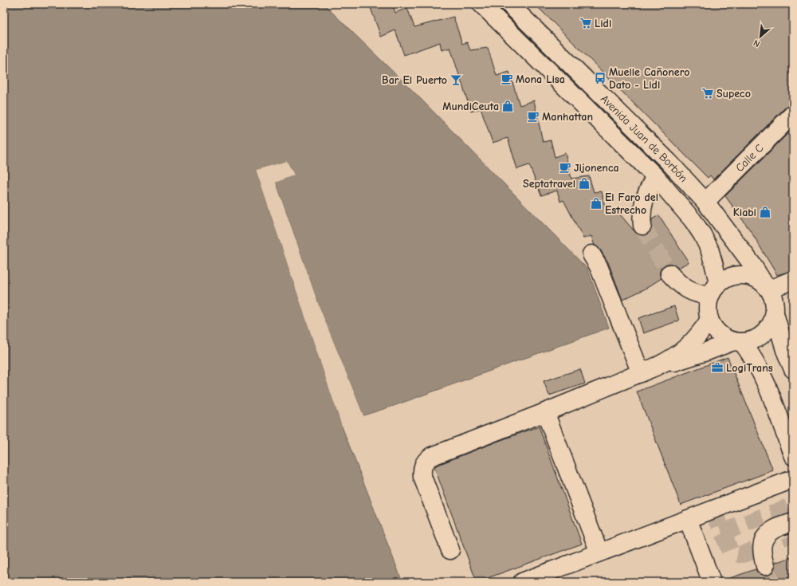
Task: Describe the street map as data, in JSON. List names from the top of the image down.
{
  "streets": {
    "street": ["Avenida Juan de Borbón", "Calle C"]
  },
  "crossings": [
    ["Avenida Juan de Borbón", "Calle C"]
  ],
  "places": {
    "supermarket": ["Lidl", "Supeco"],
    "bus stop": ["Muelle Cañonero Dato - Lidl"],
    "cafe": ["Mona Lisa", "Manhattan", "Jijonenca"],
    "bar": ["Bar El Puerto"],
    "shop": [
      "MundiCeuta",
      "Septatravel",
      "El Faro del Estrecho",
      "Kiabi"
    ],
    "office": ["LogiTrans"]
  },
  "north": "bottom left"
}
